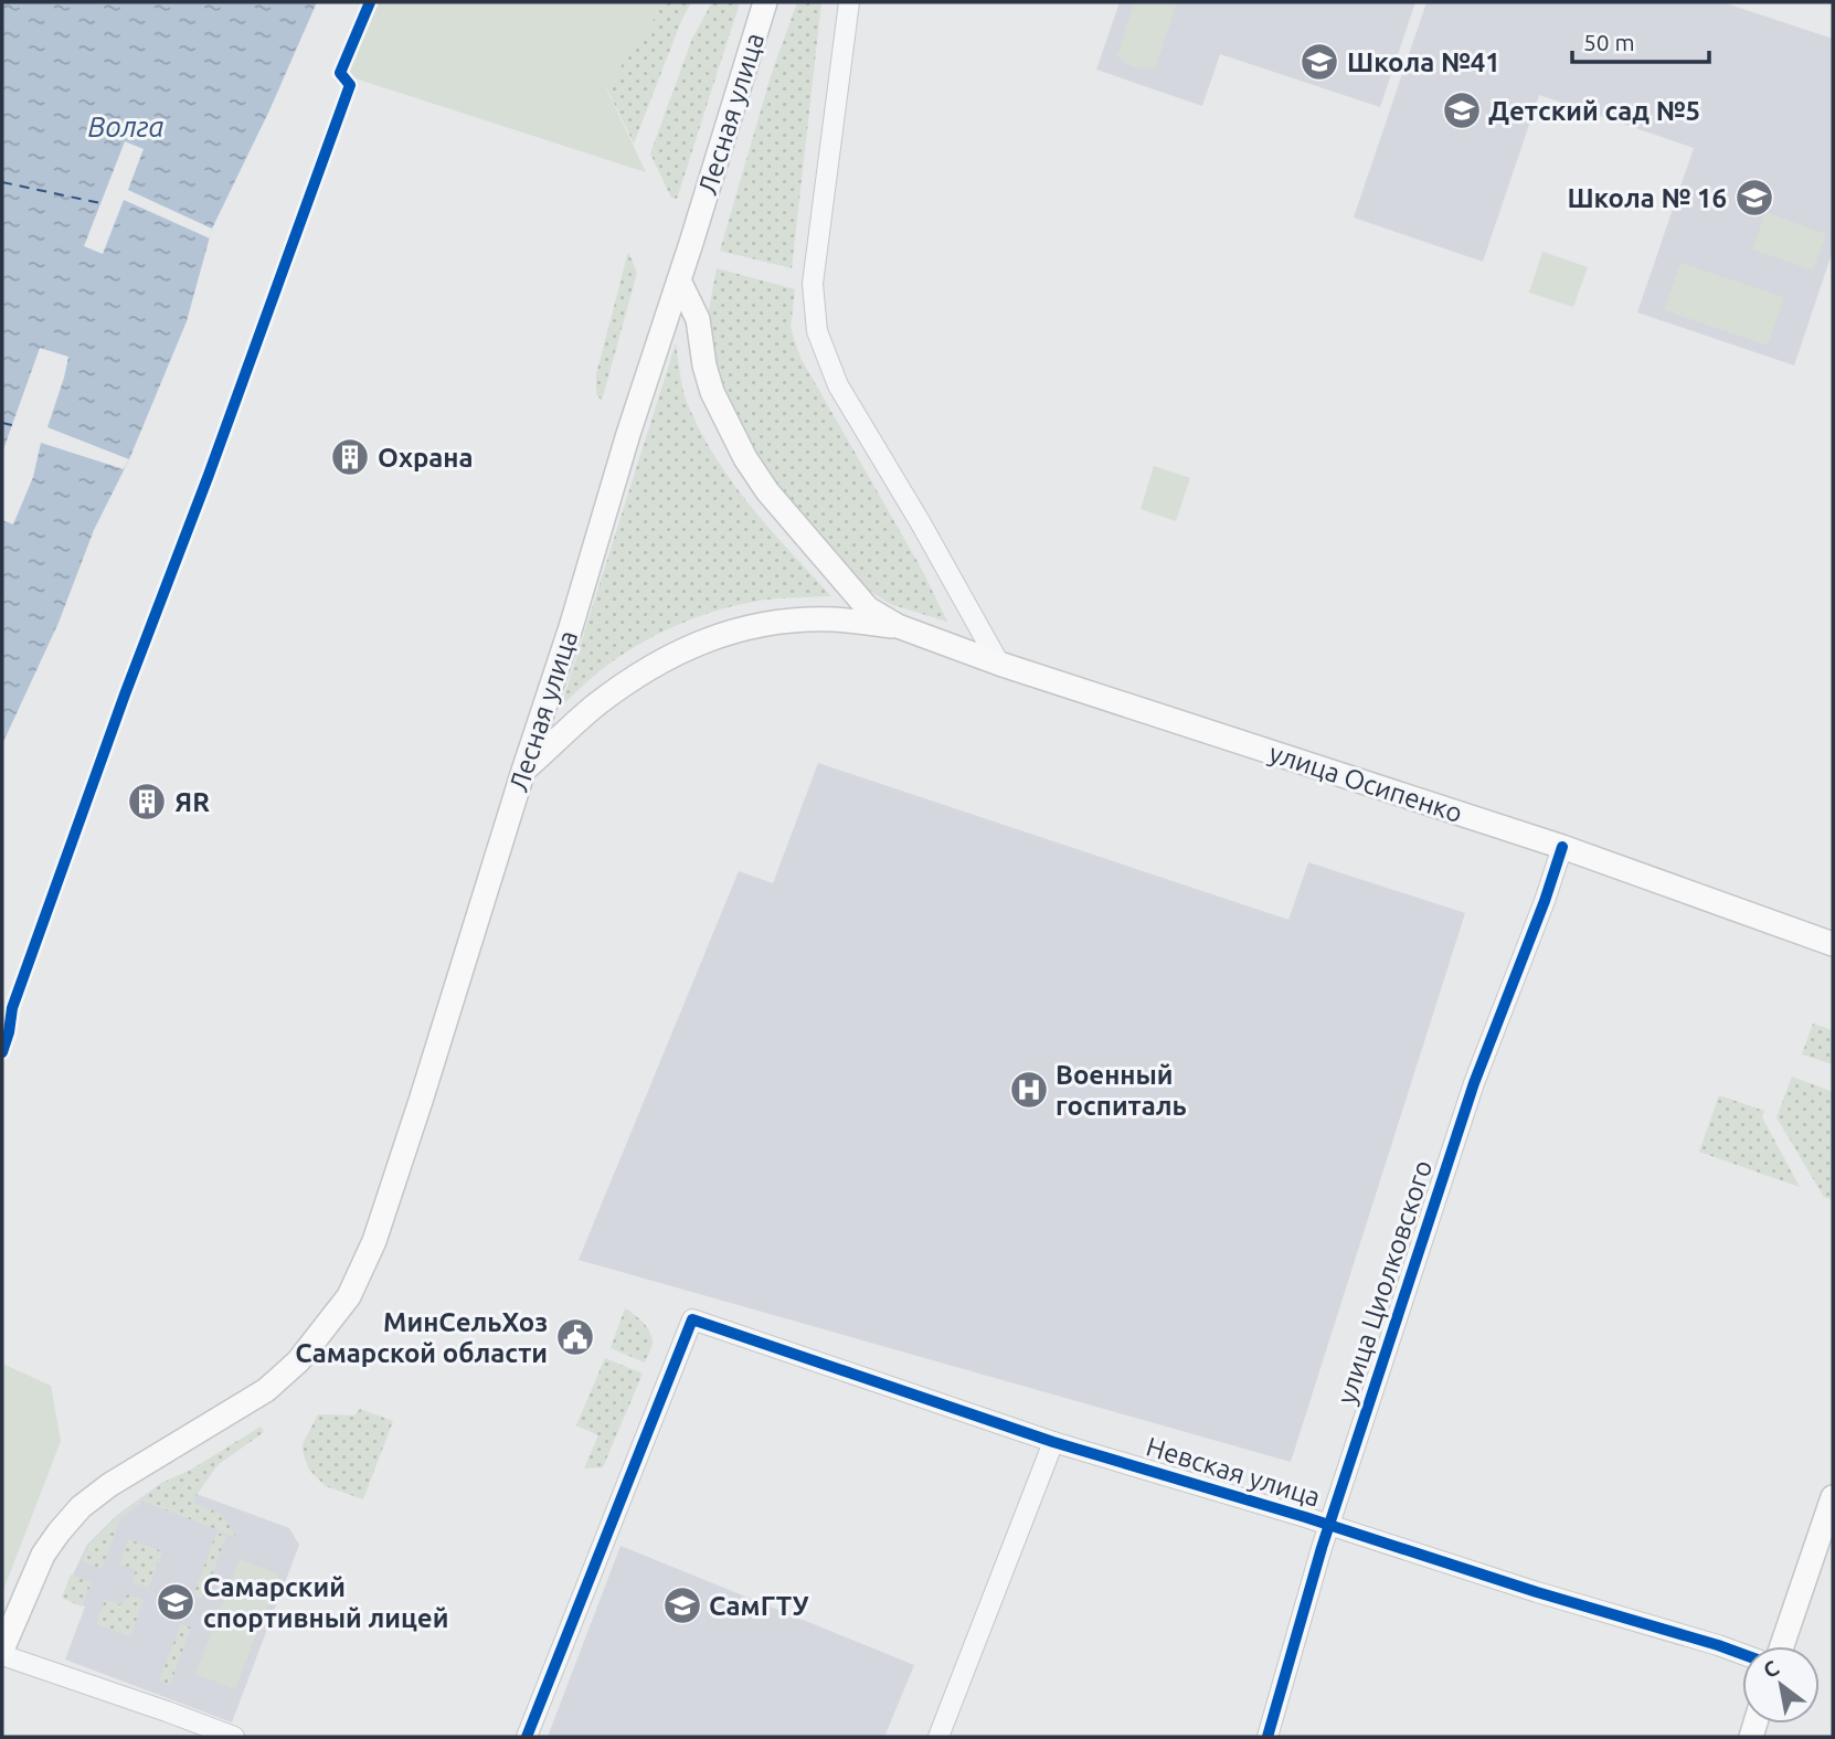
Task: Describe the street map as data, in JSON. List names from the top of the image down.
{
  "streets": {
    "main road": ["Лесная улица", "улица Осипенко"],
    "street": ["улица Циолковского", "Невская улица"]
  },
  "crossings": [
    ["Лесная улица", "улица Осипенко"],
    ["улица Осипенко", "улица Циолковского"],
    ["улица Циолковского", "Невская улица"]
  ],
  "water": ["Волга"],
  "places": {
    "school or university": [
      "Школа №41",
      "Детский сад №5",
      "Школа № 16",
      "Самарский спортивный лицей",
      "СамГТУ"
    ],
    "building": ["Охрана", "ЯR"],
    "hospital": ["Военный госпиталь"],
    "public building": ["МинСельХоз Самарской области"]
  },
  "scale_bar": "50 m",
  "north": "top left"
}
